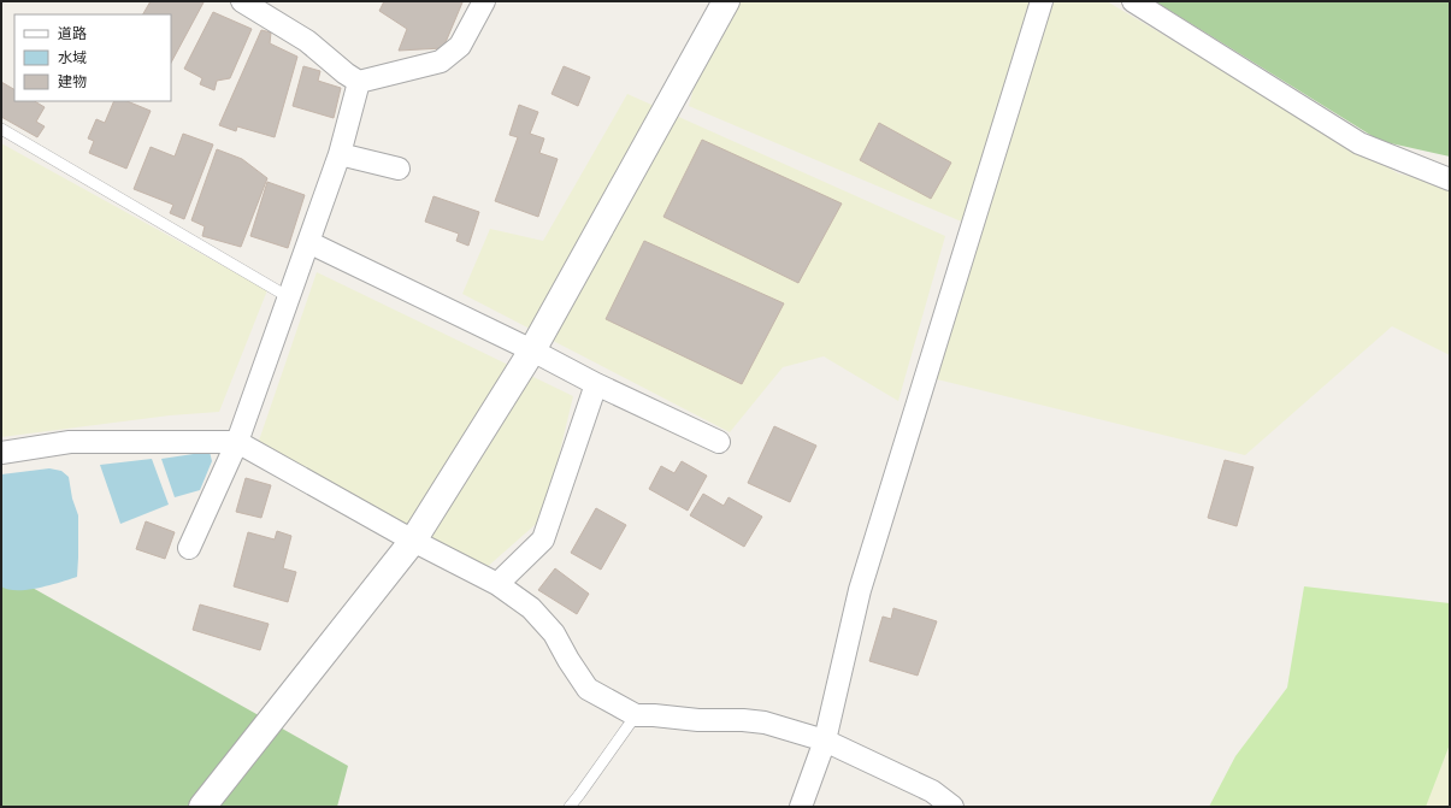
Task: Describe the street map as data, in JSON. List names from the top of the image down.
{
  "legend": ["道路", "水域", "建物"]
}
